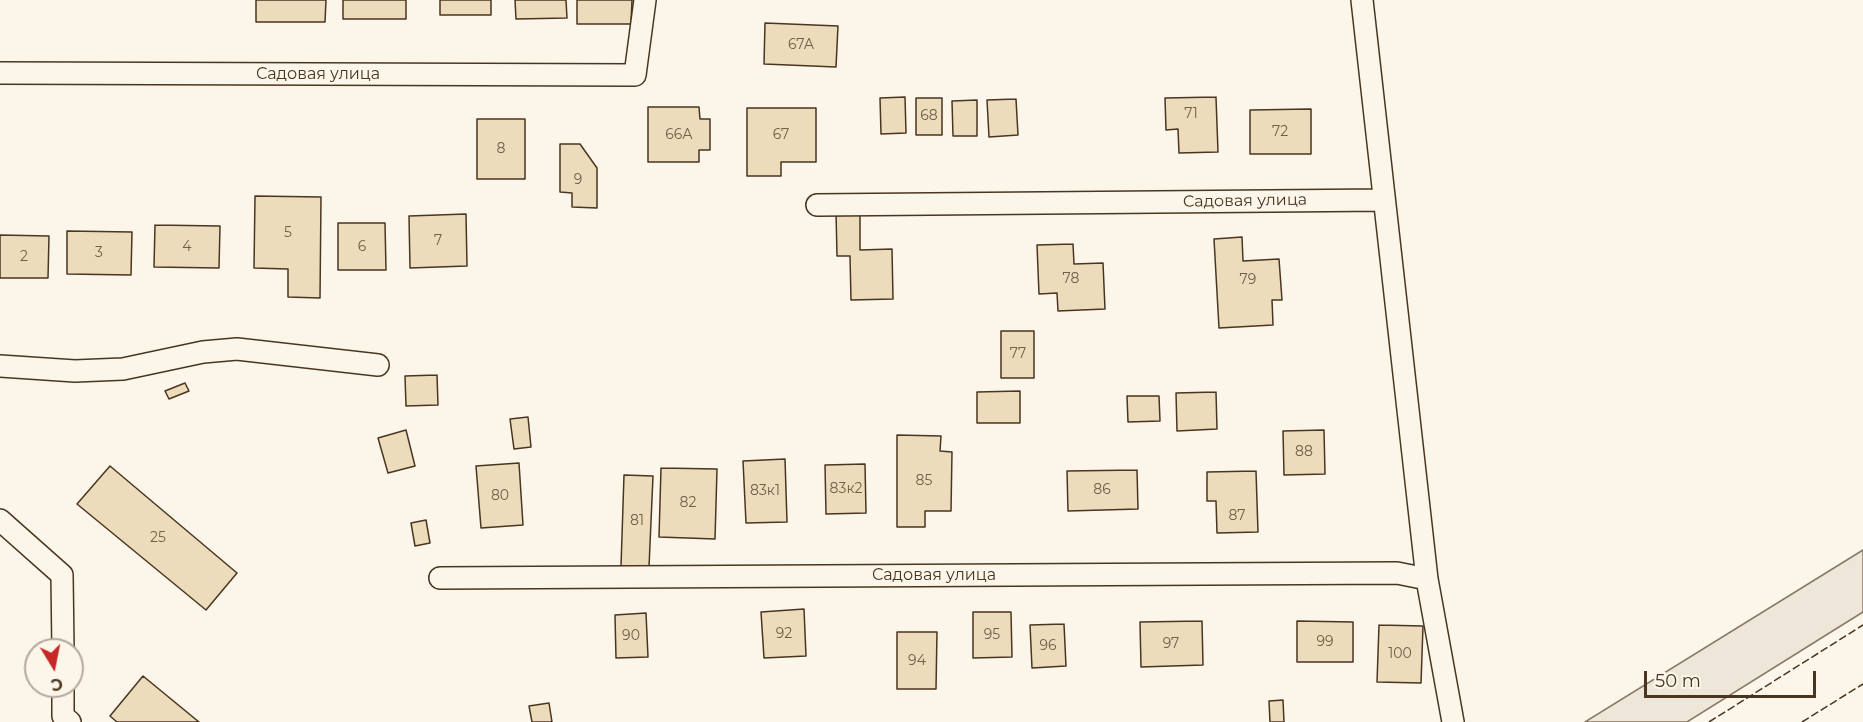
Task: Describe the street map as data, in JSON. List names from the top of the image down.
{
  "streets": {
    "street": ["Садовая улица"]
  },
  "house_numbers": [
    "67А",
    "71",
    "68",
    "72",
    "66А",
    "67",
    "8",
    "9",
    "5",
    "7",
    "4",
    "6",
    "3",
    "2",
    "78",
    "79",
    "77",
    "88",
    "85",
    "83к2",
    "86",
    "83к1",
    "80",
    "82",
    "87",
    "81",
    "25",
    "92",
    "95",
    "90",
    "99",
    "97",
    "96",
    "100",
    "94"
  ],
  "scale_bar": "50 m",
  "north": "bottom"
}
